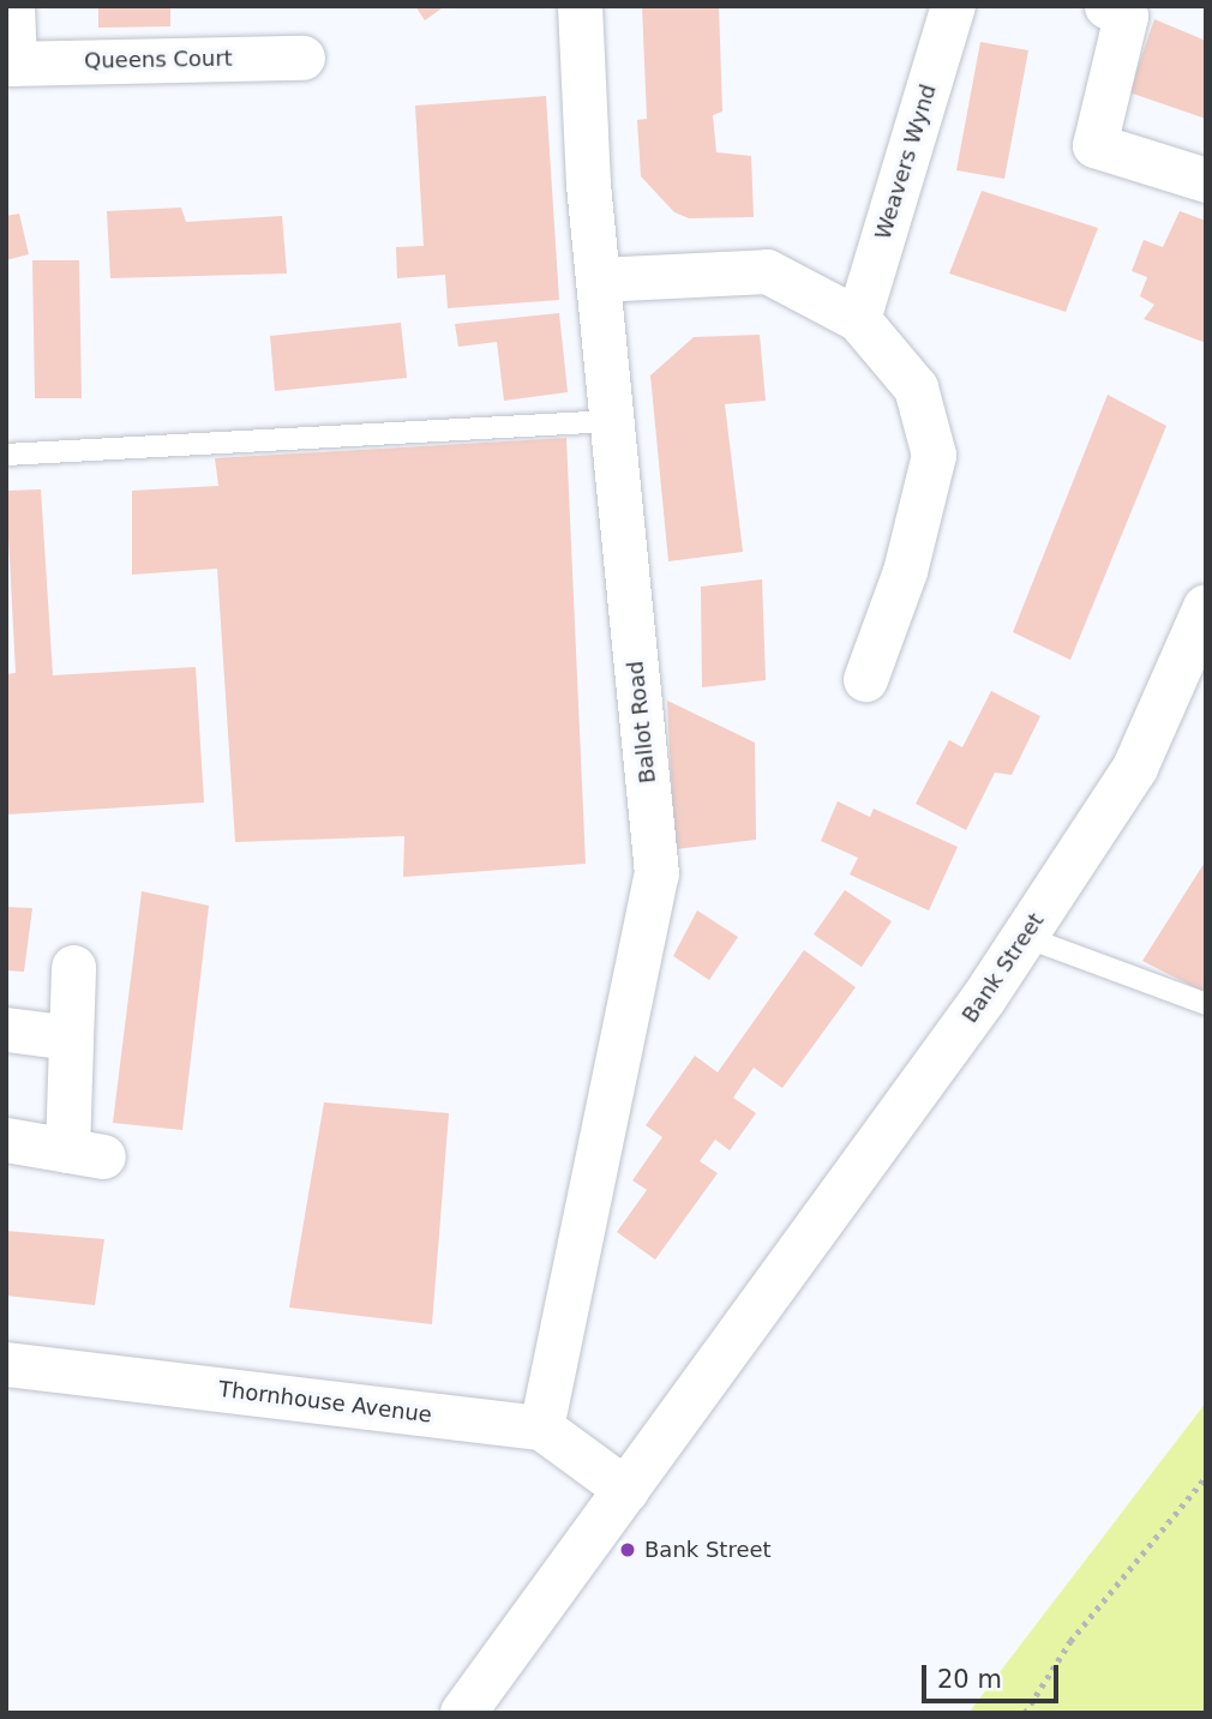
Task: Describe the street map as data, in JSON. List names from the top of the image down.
{
  "streets": {
    "main road": ["Bank Street"],
    "street": [
      "Queens Court",
      "Weavers Wynd",
      "Ballot Road",
      "Thornhouse Avenue"
    ]
  },
  "crossings": [
    ["Ballot Road", "Thornhouse Avenue"],
    ["Bank Street", "Thornhouse Avenue"]
  ],
  "places": ["Bank Street"],
  "scale_bar": "20 m"
}
